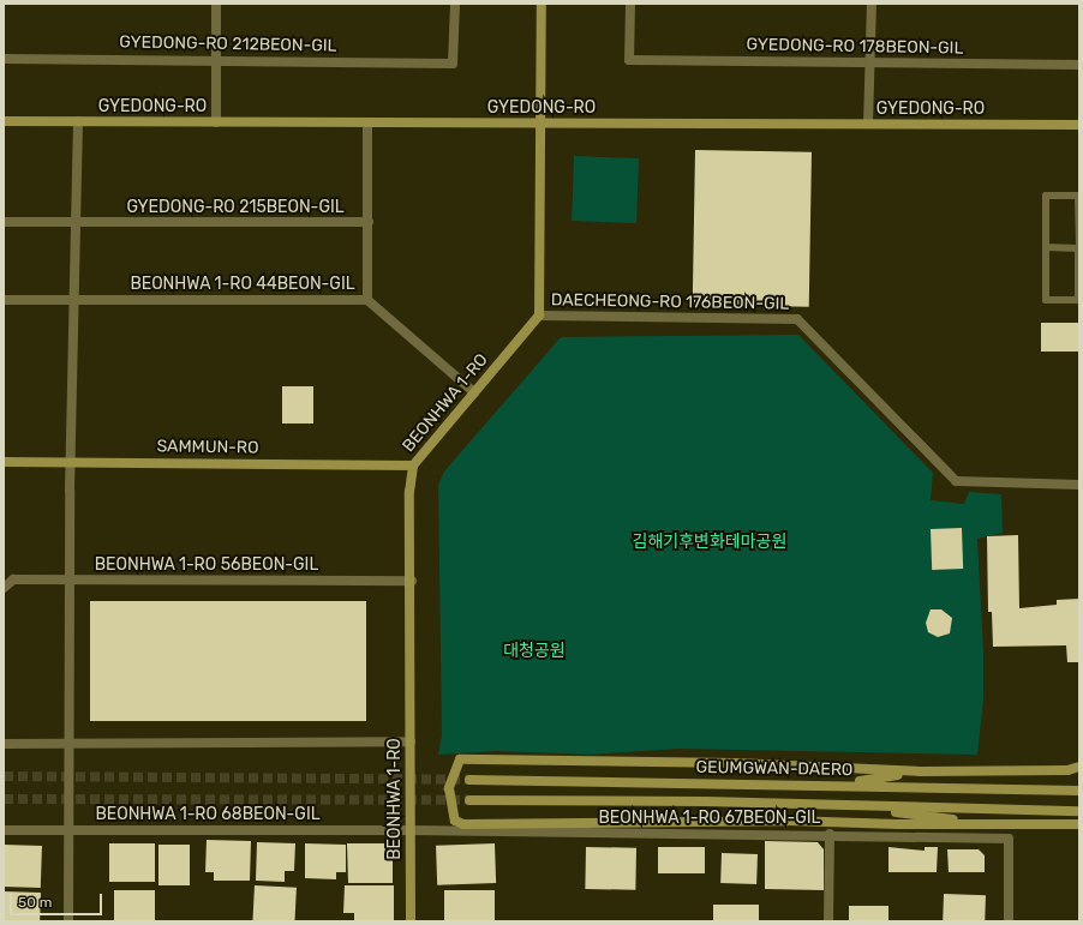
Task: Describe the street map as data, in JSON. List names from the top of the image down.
{
  "streets": {
    "main road": [
      "GYEDONG-RO",
      "BEONHWA 1-RO",
      "SAMMUN-RO",
      "GEUMGWAN-DAERO"
    ],
    "street": [
      "GYEDONG-RO 212BEON-GIL",
      "GYEDONG-RO 178BEON-GIL",
      "GYEDONG-RO 215BEON-GIL",
      "BEONHWA 1-RO 44BEON-GIL",
      "DAECHEONG-RO 176BEON-GIL",
      "BEONHWA 1-RO 56BEON-GIL",
      "BEONHWA 1-RO 68BEON-GIL",
      "BEONHWA 1-RO 67BEON-GIL"
    ]
  },
  "crossings": [
    ["GYEDONG-RO", "GYEDONG-RO 215BEON-GIL"],
    ["BEONHWA 1-RO 44BEON-GIL", "BEONHWA 1-RO"],
    ["DAECHEONG-RO 176BEON-GIL", "BEONHWA 1-RO"],
    ["BEONHWA 1-RO", "SAMMUN-RO"],
    ["BEONHWA 1-RO", "BEONHWA 1-RO 56BEON-GIL"],
    ["BEONHWA 1-RO", "BEONHWA 1-RO 68BEON-GIL"],
    ["BEONHWA 1-RO", "BEONHWA 1-RO 67BEON-GIL"],
    ["BEONHWA 1-RO 68BEON-GIL", "BEONHWA 1-RO 67BEON-GIL"]
  ],
  "parks": ["김해기후변화테마공원", "대청공원"],
  "scale_bar": "50 m"
}
